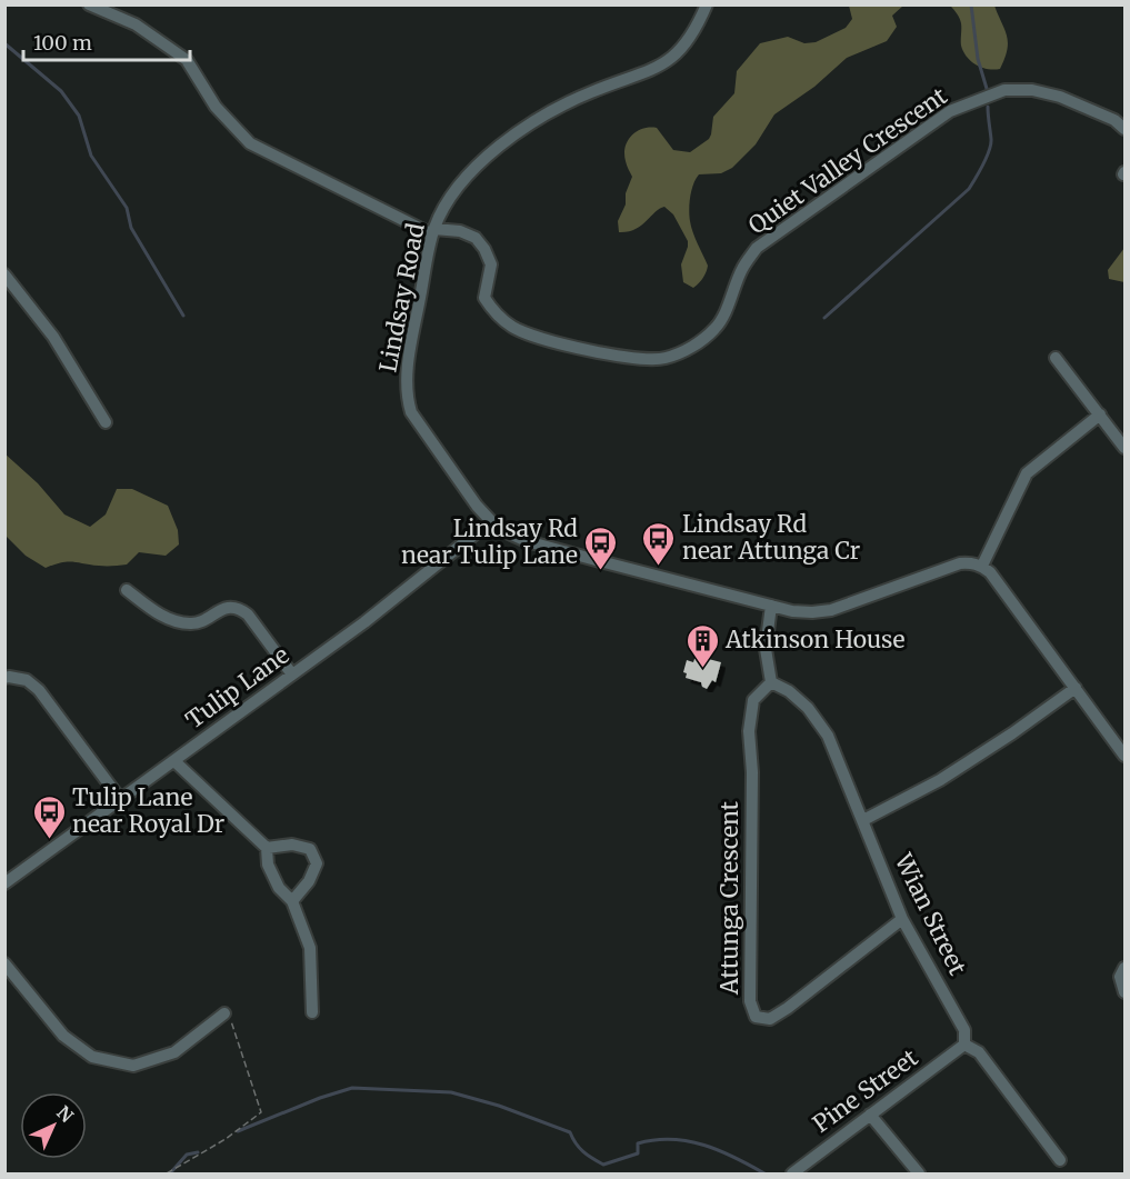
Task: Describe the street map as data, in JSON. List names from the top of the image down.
{
  "streets": {
    "street": [
      "Quiet Valley Crescent",
      "Lindsay Road",
      "Tulip Lane",
      "Attunga Crescent",
      "Wian Street",
      "Pine Street"
    ]
  },
  "crossings": [
    ["Quiet Valley Crescent", "Lindsay Road"],
    ["Lindsay Road", "Tulip Lane"],
    ["Attunga Crescent", "Wian Street"],
    ["Wian Street", "Pine Street"]
  ],
  "places": {
    "bus stop": ["Lindsay Rd near Attunga Cr", "Lindsay Rd near Tulip Lane", "Tulip Lane near Royal Dr"],
    "building": ["Atkinson House"]
  },
  "scale_bar": "100 m",
  "north": "top right"
}
